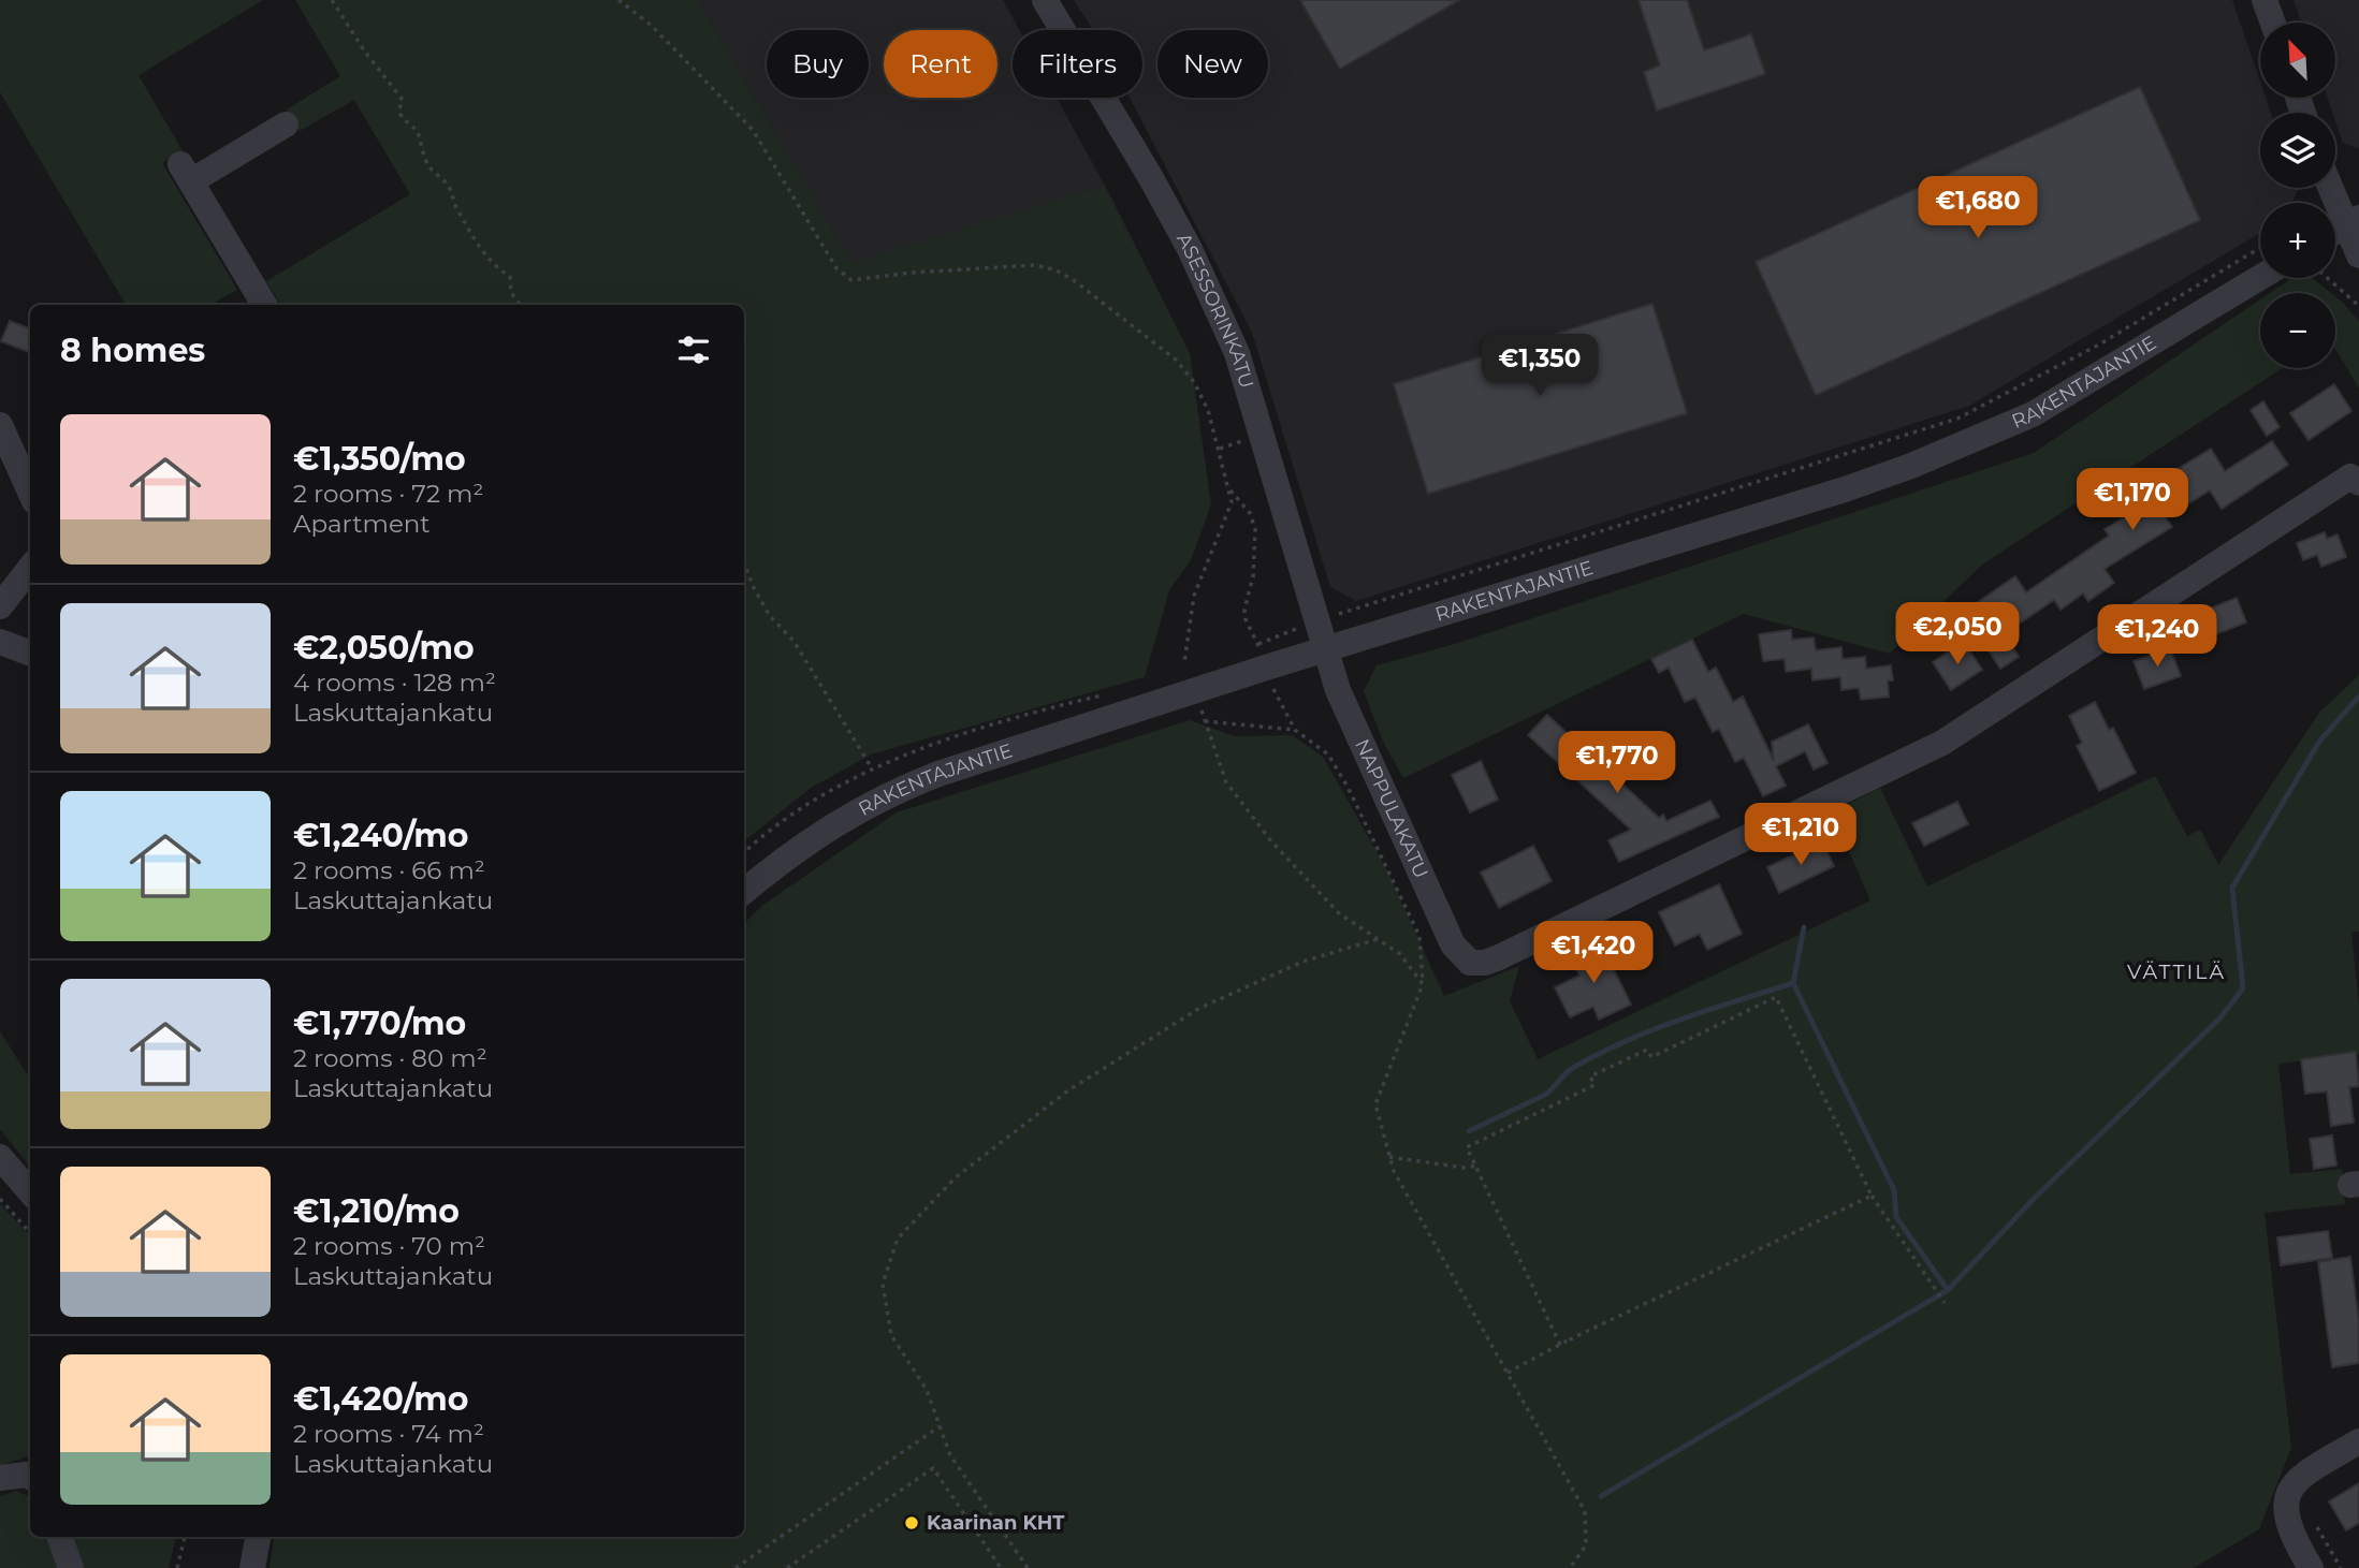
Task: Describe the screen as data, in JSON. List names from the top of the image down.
{
  "streets": {
    "street": ["ASESSORINKATU", "RAKENTAJANTIE", "NAPPULAKATU"]
  },
  "crossings": [
    ["ASESSORINKATU", "RAKENTAJANTIE"],
    ["ASESSORINKATU", "NAPPULAKATU"],
    ["RAKENTAJANTIE", "NAPPULAKATU"]
  ],
  "districts": ["VÄTTILÄ"],
  "places": ["Kaarinan KHT"],
  "north": "top left",
  "page": {
    "map_buttons": ["+", "−"],
    "chip": [
      "Buy",
      "Rent",
      "Filters",
      "New"
    ],
    "price": [
      "€1,680",
      "€1,350",
      "€1,170",
      "€2,050",
      "€1,240",
      "€1,770",
      "€1,210",
      "€1,420"
    ],
    "heading": "8 homes",
    "list": [
      {
        "name": "€1,350/mo",
        "note": "2 rooms · 72 m² · Apartment"
      },
      {
        "name": "€2,050/mo",
        "note": "4 rooms · 128 m² · Laskuttajankatu"
      },
      {
        "name": "€1,240/mo",
        "note": "2 rooms · 66 m² · Laskuttajankatu"
      },
      {
        "name": "€1,770/mo",
        "note": "2 rooms · 80 m² · Laskuttajankatu"
      },
      {
        "name": "€1,210/mo",
        "note": "2 rooms · 70 m² · Laskuttajankatu"
      },
      {
        "name": "€1,420/mo",
        "note": "2 rooms · 74 m² · Laskuttajankatu"
      }
    ]
  }
}
